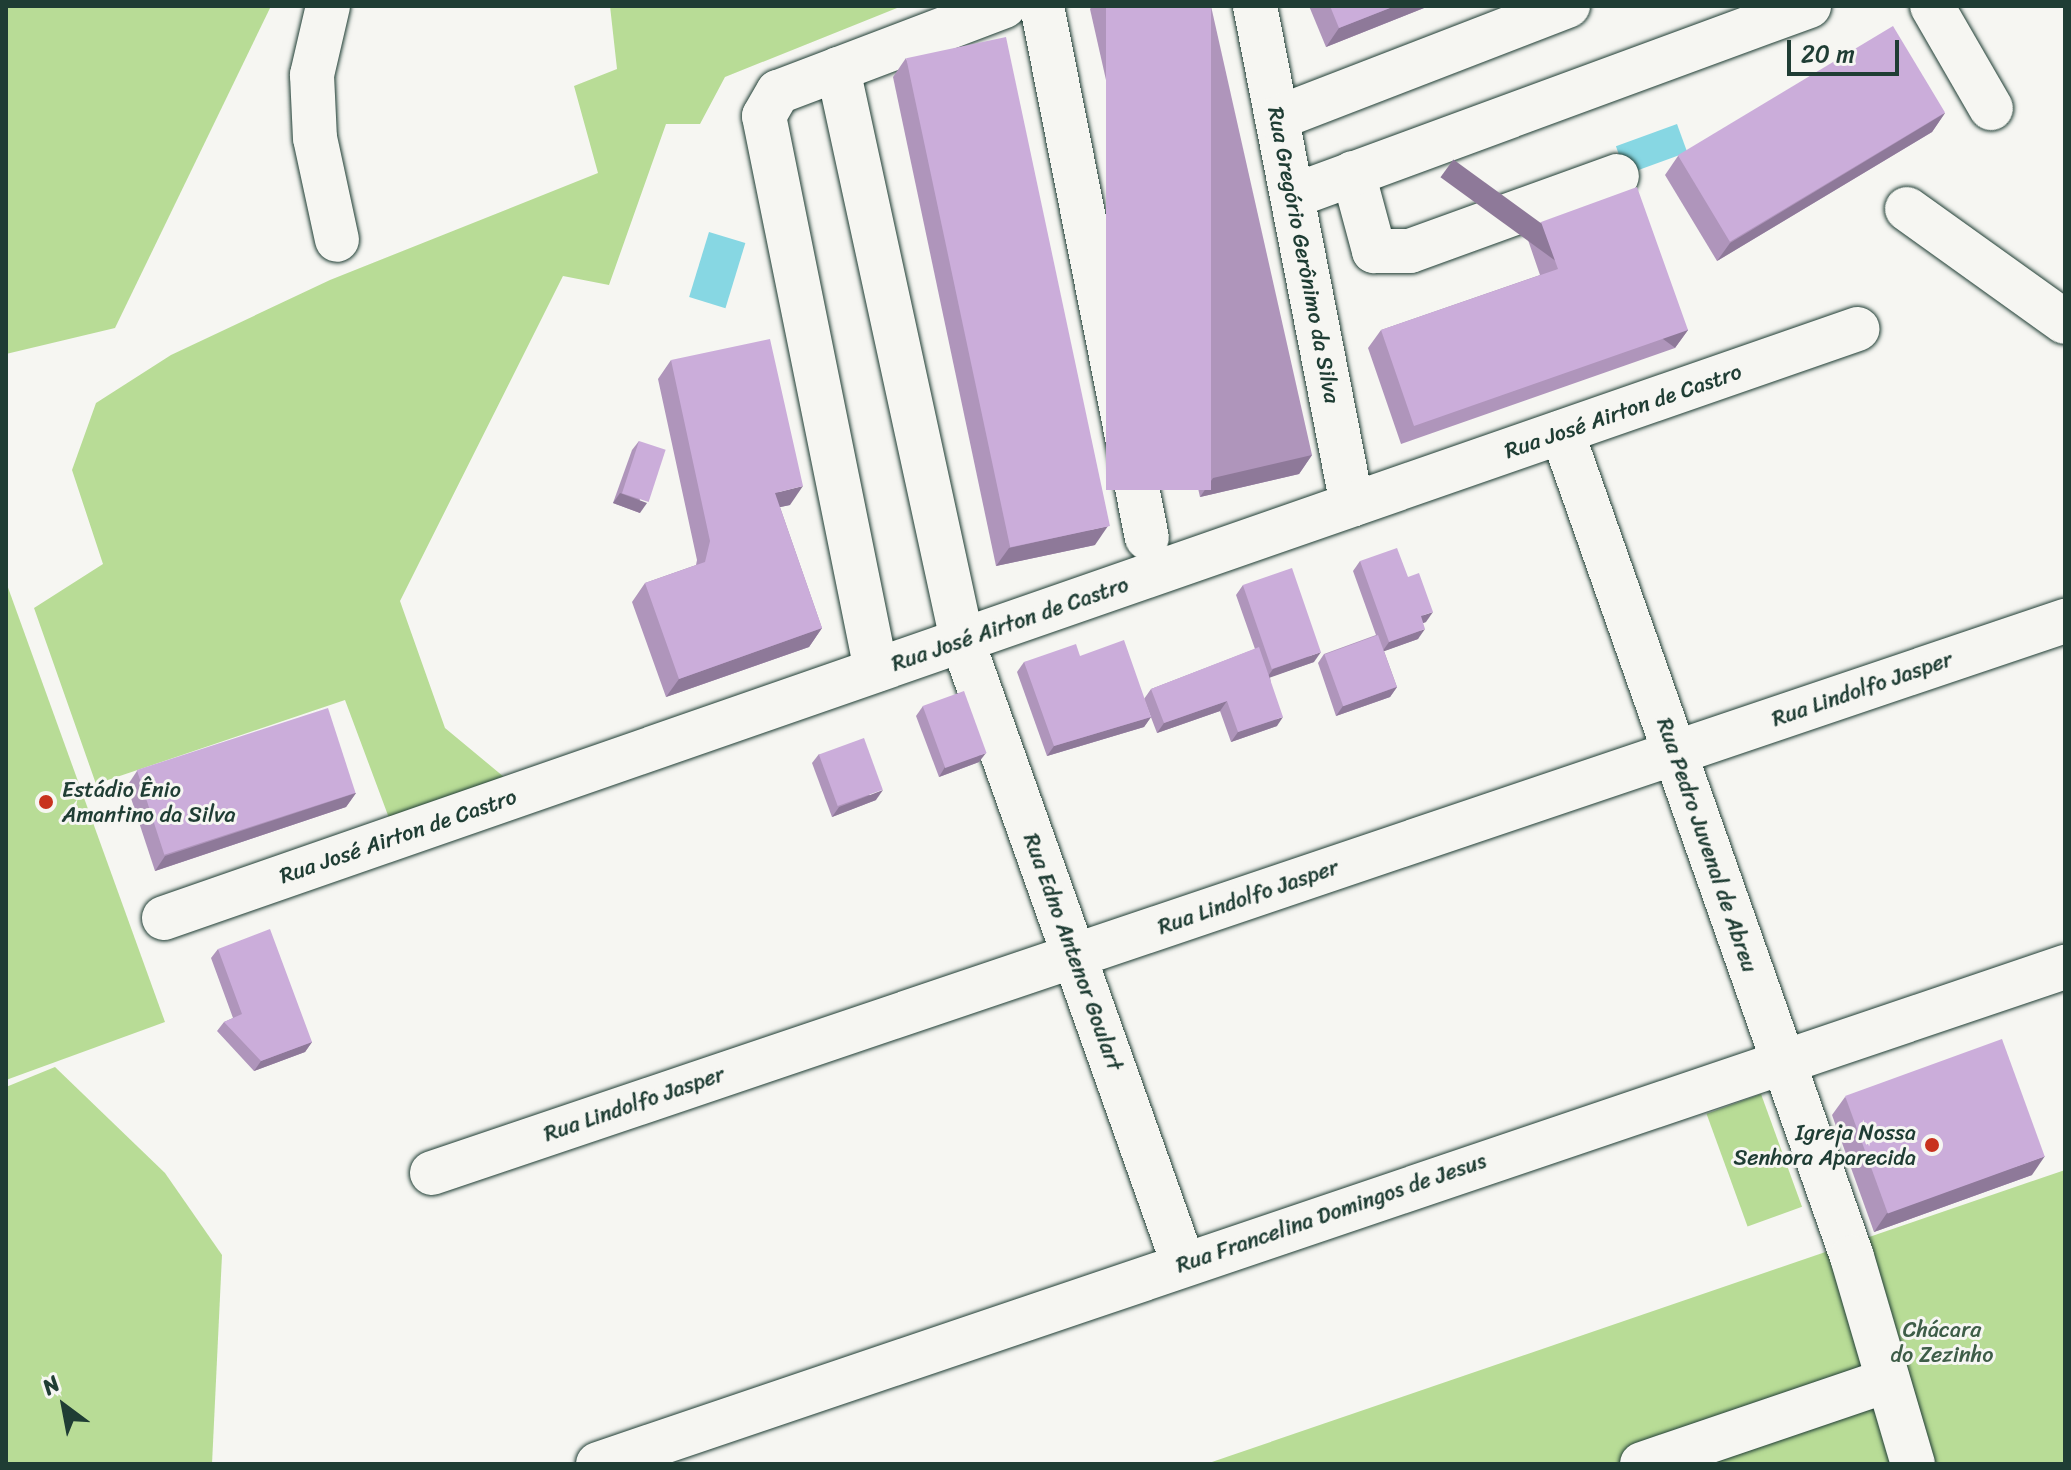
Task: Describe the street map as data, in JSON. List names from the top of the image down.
{
  "streets": {
    "street": [
      "Rua Gregório Gerônimo da Silva",
      "Rua José Airton de Castro",
      "Rua Lindolfo Jasper",
      "Rua Pedro Juvenal de Abreu",
      "Rua Edno Antenor Goulart",
      "Rua Francelina Domingos de Jesus"
    ]
  },
  "crossings": [
    ["Rua Gregório Gerônimo da Silva", "Rua José Airton de Castro"],
    ["Rua José Airton de Castro", "Rua Pedro Juvenal de Abreu"],
    ["Rua José Airton de Castro", "Rua Edno Antenor Goulart"],
    ["Rua Lindolfo Jasper", "Rua Pedro Juvenal de Abreu"],
    ["Rua Lindolfo Jasper", "Rua Edno Antenor Goulart"],
    ["Rua Pedro Juvenal de Abreu", "Rua Francelina Domingos de Jesus"],
    ["Rua Edno Antenor Goulart", "Rua Francelina Domingos de Jesus"]
  ],
  "parks": ["Chácara do Zezinho"],
  "places": ["Estádio Ênio Amantino da Silva", "Igreja Nossa Senhora Aparecida"],
  "scale_bar": "20 m",
  "north": "top left"
}
